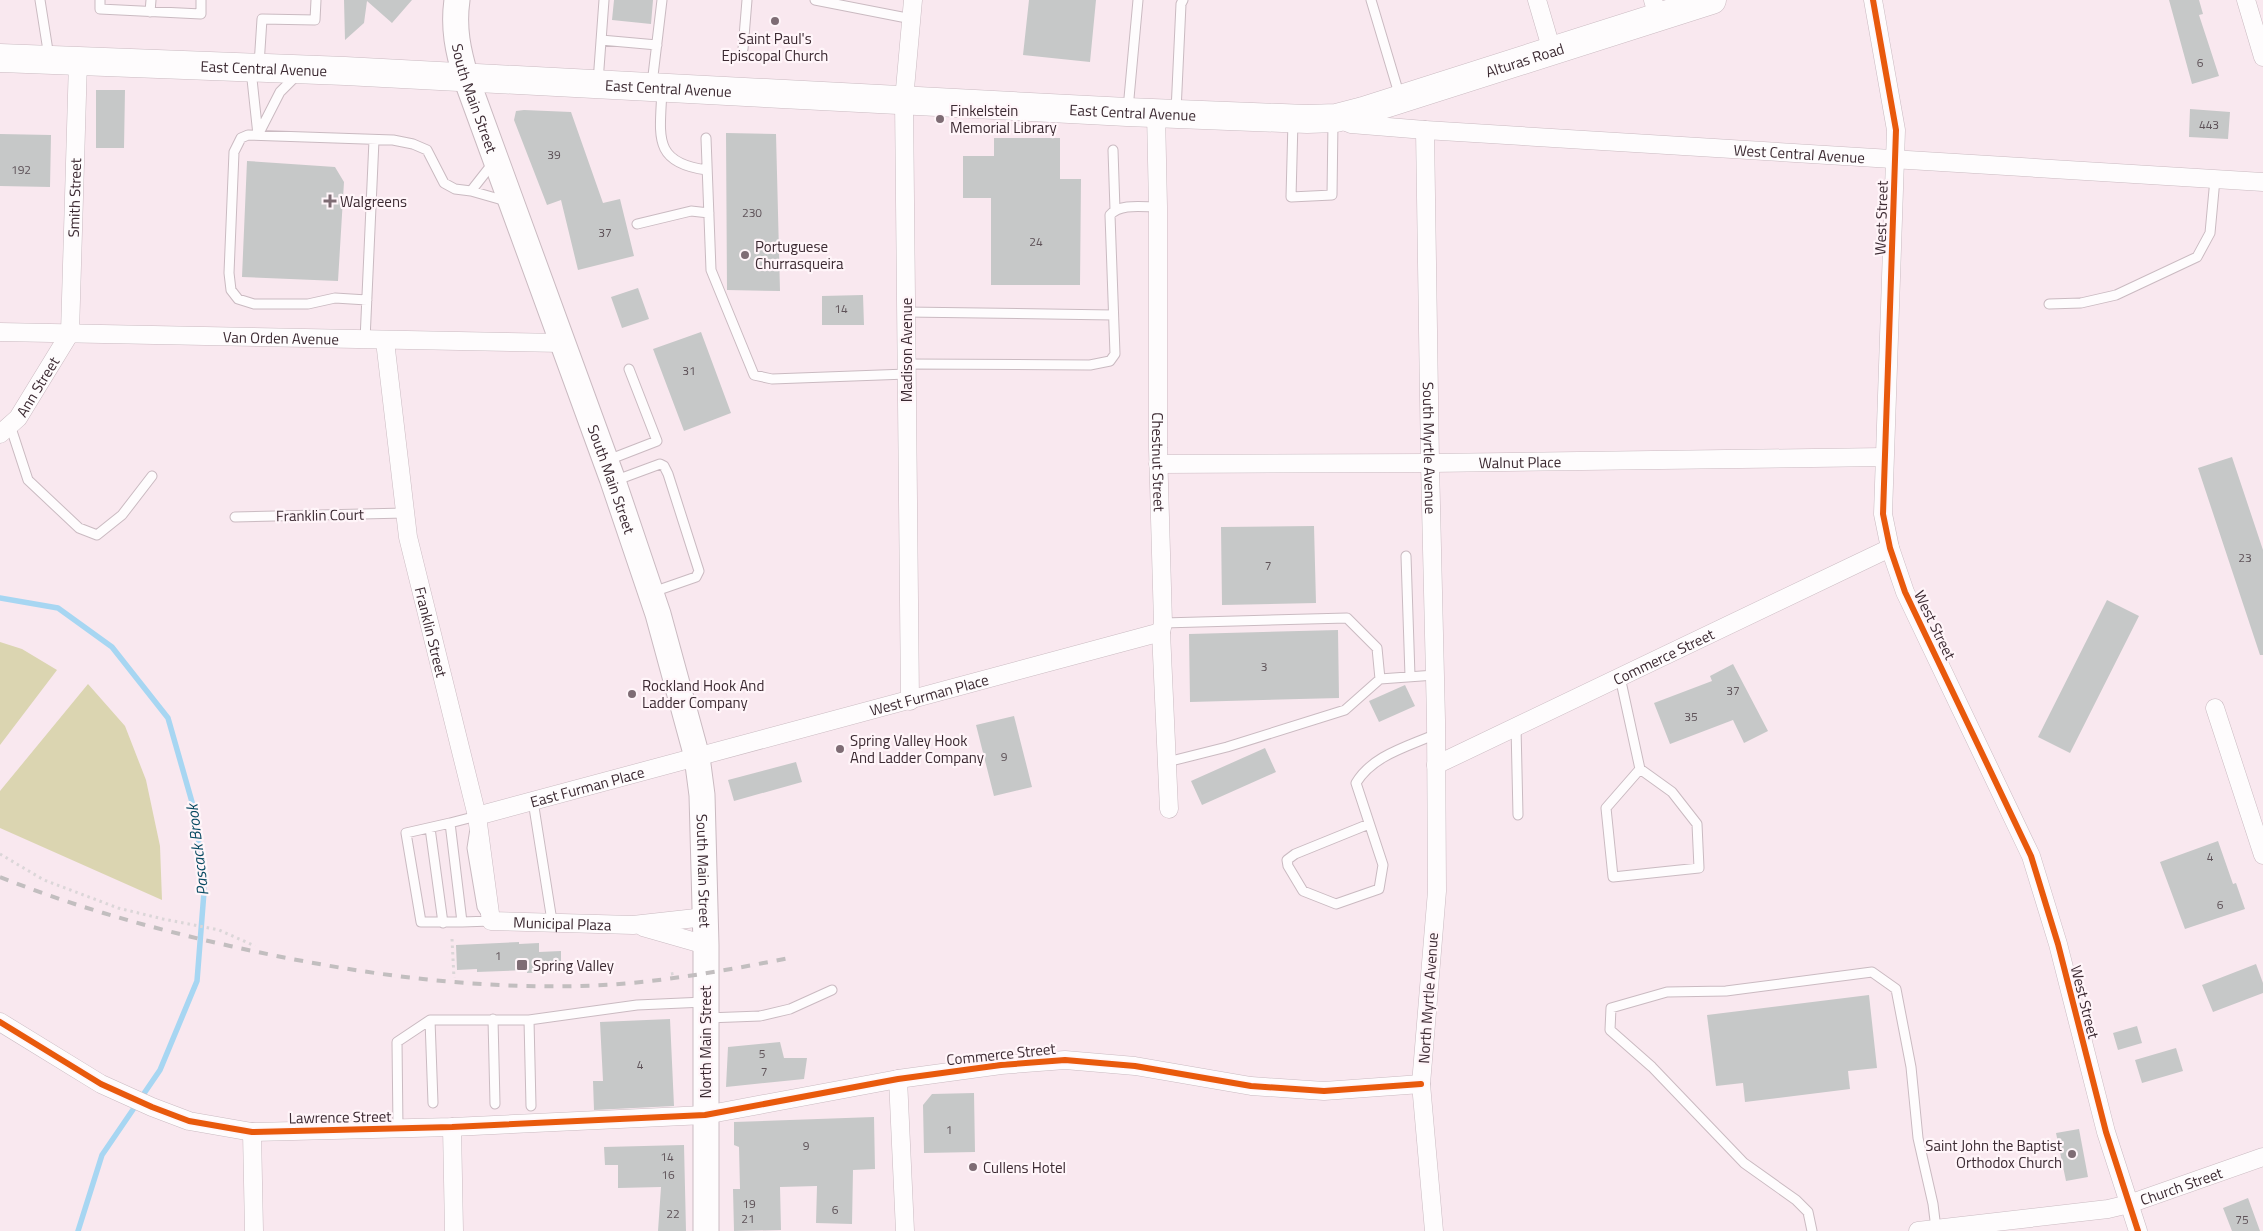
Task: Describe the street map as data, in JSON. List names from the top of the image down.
{
  "streets": {
    "main road": [
      "Alturas Road",
      "East Central Avenue",
      "South Main Street",
      "North Main Street"
    ],
    "street": [
      "West Central Avenue",
      "Smith Street",
      "West Street",
      "Van Orden Avenue",
      "Madison Avenue",
      "Ann Street",
      "South Myrtle Avenue",
      "Chestnut Street",
      "Walnut Place",
      "Franklin Street",
      "Commerce Street",
      "West Furman Place",
      "East Furman Place",
      "Municipal Plaza",
      "North Myrtle Avenue",
      "Lawrence Street",
      "Church Street"
    ],
    "lane": ["Franklin Court"]
  },
  "crossings": [
    ["Alturas Road", "East Central Avenue"],
    ["Alturas Road", "West Central Avenue"],
    ["East Central Avenue", "South Main Street"],
    ["East Central Avenue", "West Central Avenue"],
    ["East Central Avenue", "Smith Street"],
    ["East Central Avenue", "Madison Avenue"],
    ["East Central Avenue", "Chestnut Street"],
    ["South Main Street", "Van Orden Avenue"],
    ["South Main Street", "West Furman Place"],
    ["South Main Street", "East Furman Place"],
    ["South Main Street", "Municipal Plaza"],
    ["South Main Street", "North Main Street"],
    ["West Central Avenue", "West Street"],
    ["West Central Avenue", "South Myrtle Avenue"],
    ["Smith Street", "Van Orden Avenue"],
    ["Smith Street", "Ann Street"],
    ["West Street", "Walnut Place"],
    ["West Street", "Commerce Street"],
    ["West Street", "Church Street"],
    ["Van Orden Avenue", "Ann Street"],
    ["Van Orden Avenue", "Franklin Street"],
    ["Madison Avenue", "West Furman Place"],
    ["South Myrtle Avenue", "Walnut Place"],
    ["South Myrtle Avenue", "Commerce Street"],
    ["South Myrtle Avenue", "North Myrtle Avenue"],
    ["Chestnut Street", "Walnut Place"],
    ["Chestnut Street", "West Furman Place"],
    ["Franklin Court", "Franklin Street"],
    ["Franklin Street", "East Furman Place"],
    ["Franklin Street", "Municipal Plaza"],
    ["Commerce Street", "North Myrtle Avenue"],
    ["Commerce Street", "North Main Street"],
    ["Commerce Street", "Lawrence Street"],
    ["West Furman Place", "East Furman Place"],
    ["North Main Street", "Lawrence Street"]
  ],
  "water": ["Pascack Brook"],
  "places": {
    "other": [
      "Saint Paul's Episcopal Church",
      "Finkelstein Memorial Library",
      "Portuguese Churrasqueira",
      "Rockland Hook And Ladder Company",
      "Spring Valley Hook And Ladder Company",
      "Saint John the Baptist Orthodox Church",
      "Cullens Hotel"
    ],
    "health": ["Walgreens"],
    "transit": ["Spring Valley"]
  },
  "house_numbers": [
    "6",
    "443",
    "39",
    "192",
    "230",
    "37",
    "24",
    "14",
    "31",
    "23",
    "7",
    "3",
    "37",
    "35",
    "9",
    "4",
    "6",
    "1",
    "5",
    "4",
    "7",
    "1",
    "9",
    "14",
    "16",
    "19",
    "6",
    "22",
    "21",
    "75"
  ]
}
